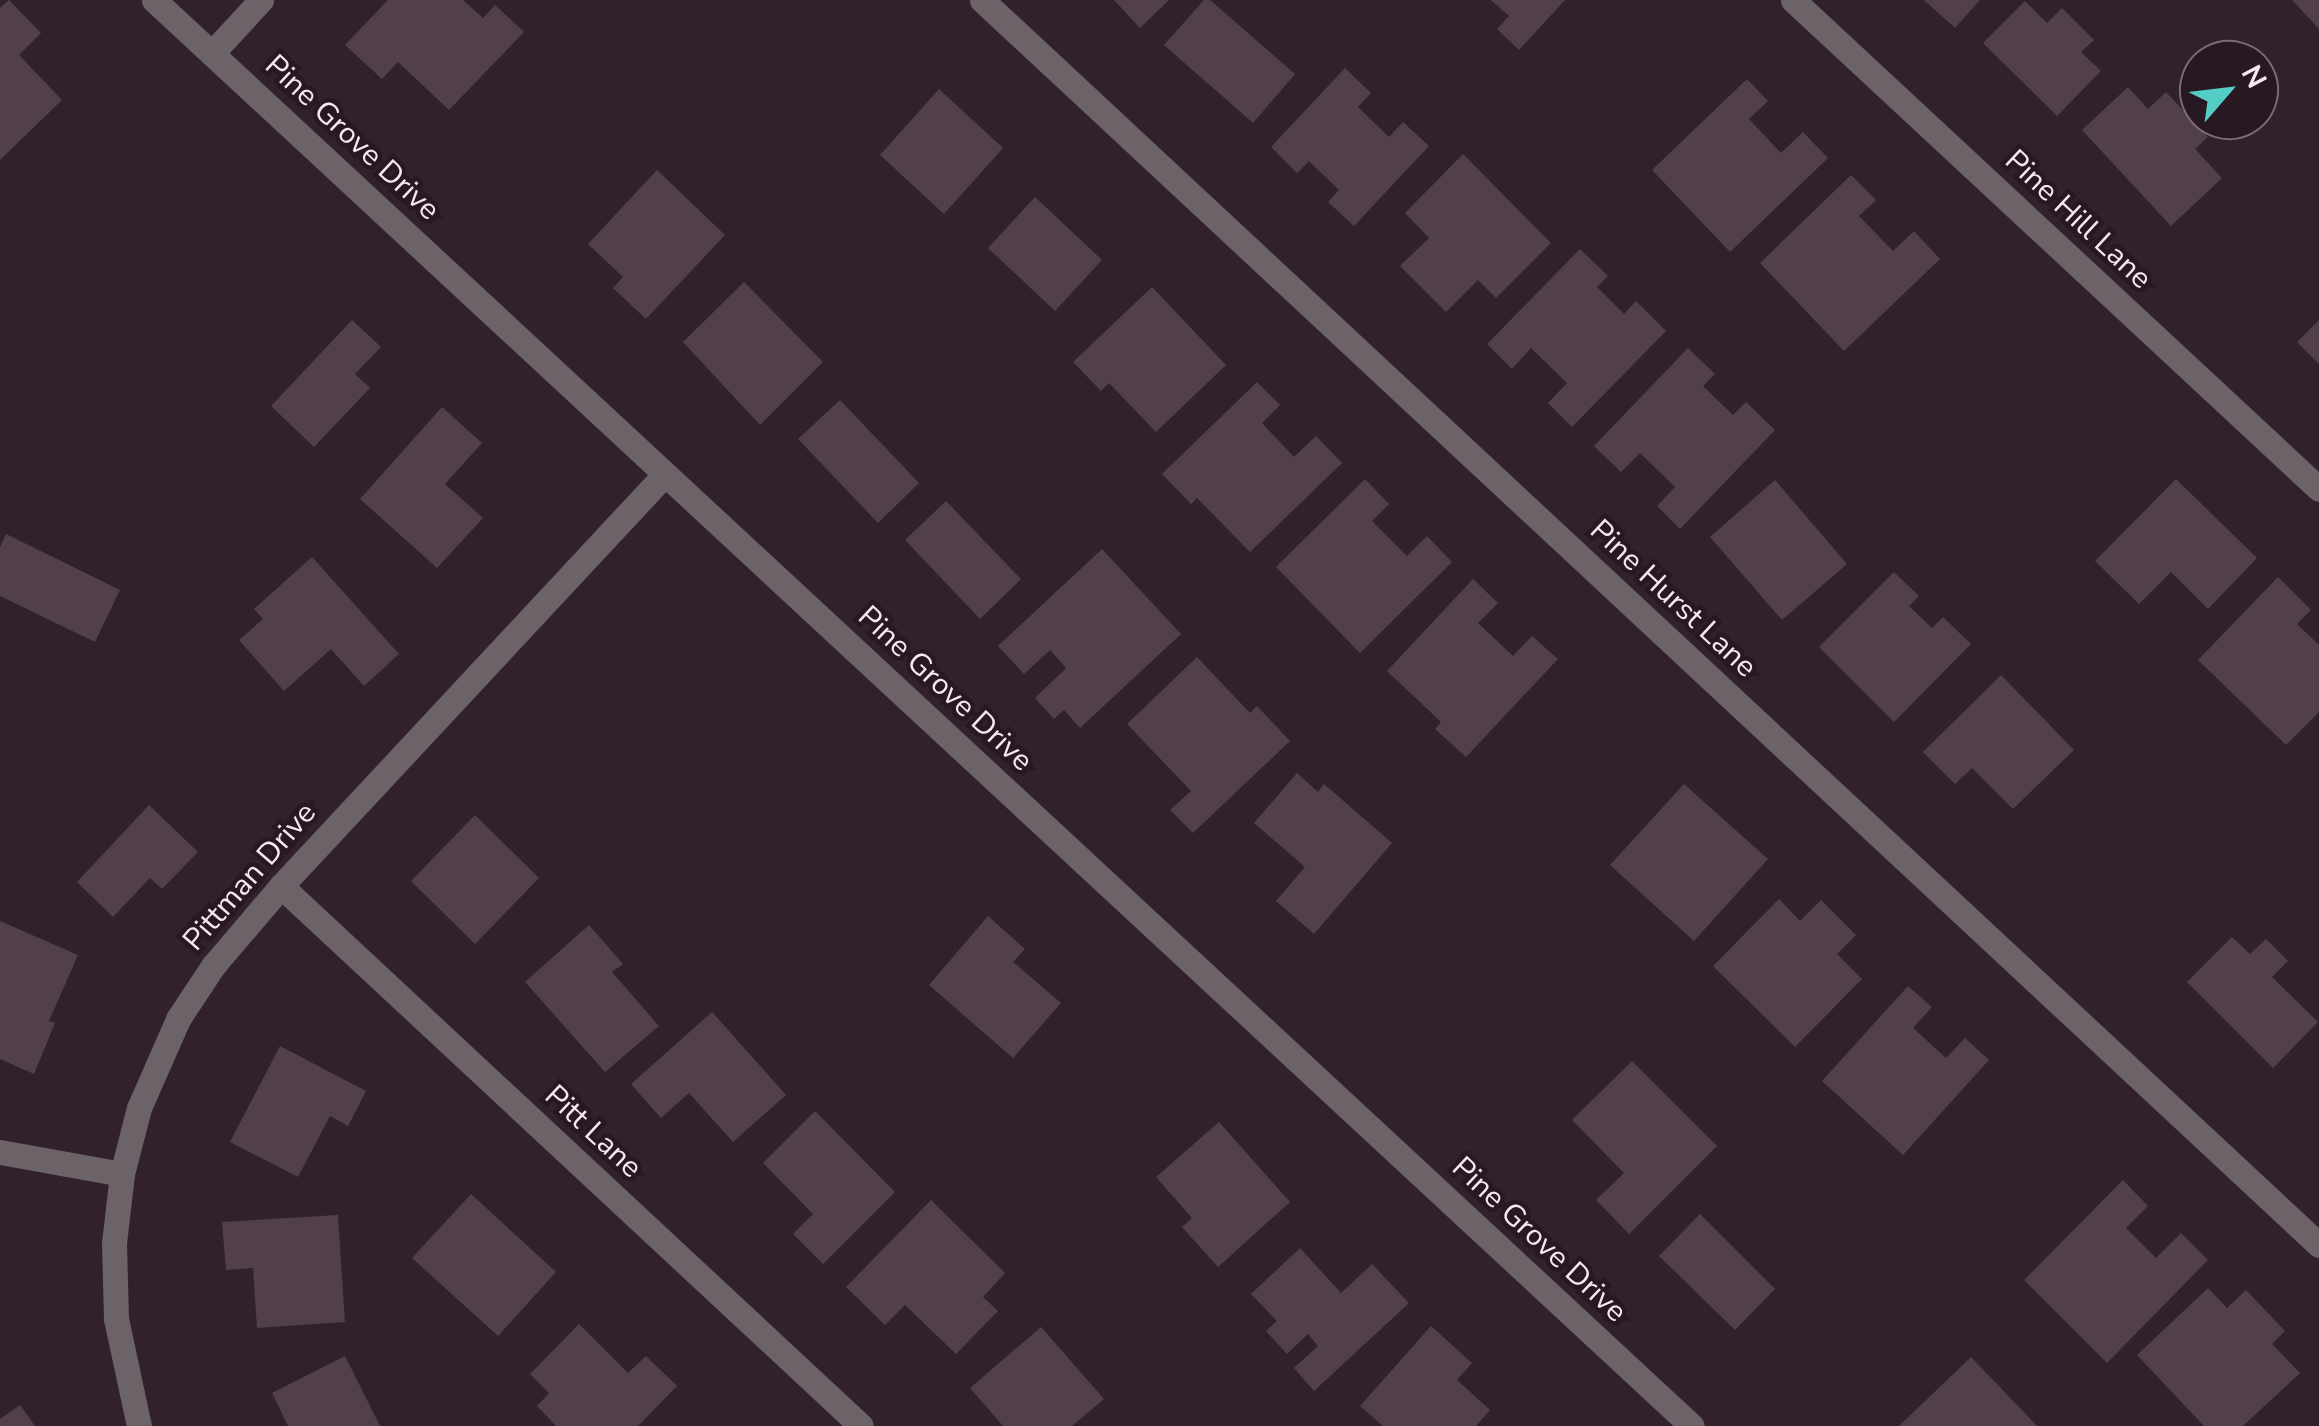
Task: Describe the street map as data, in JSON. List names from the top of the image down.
{
  "streets": {
    "street": [
      "Pine Grove Drive",
      "Pine Hill Lane",
      "Pine Hurst Lane",
      "Pittman Drive",
      "Pitt Lane"
    ]
  },
  "crossings": [
    ["Pine Grove Drive", "Pittman Drive"],
    ["Pittman Drive", "Pitt Lane"]
  ],
  "north": "top right"
}
